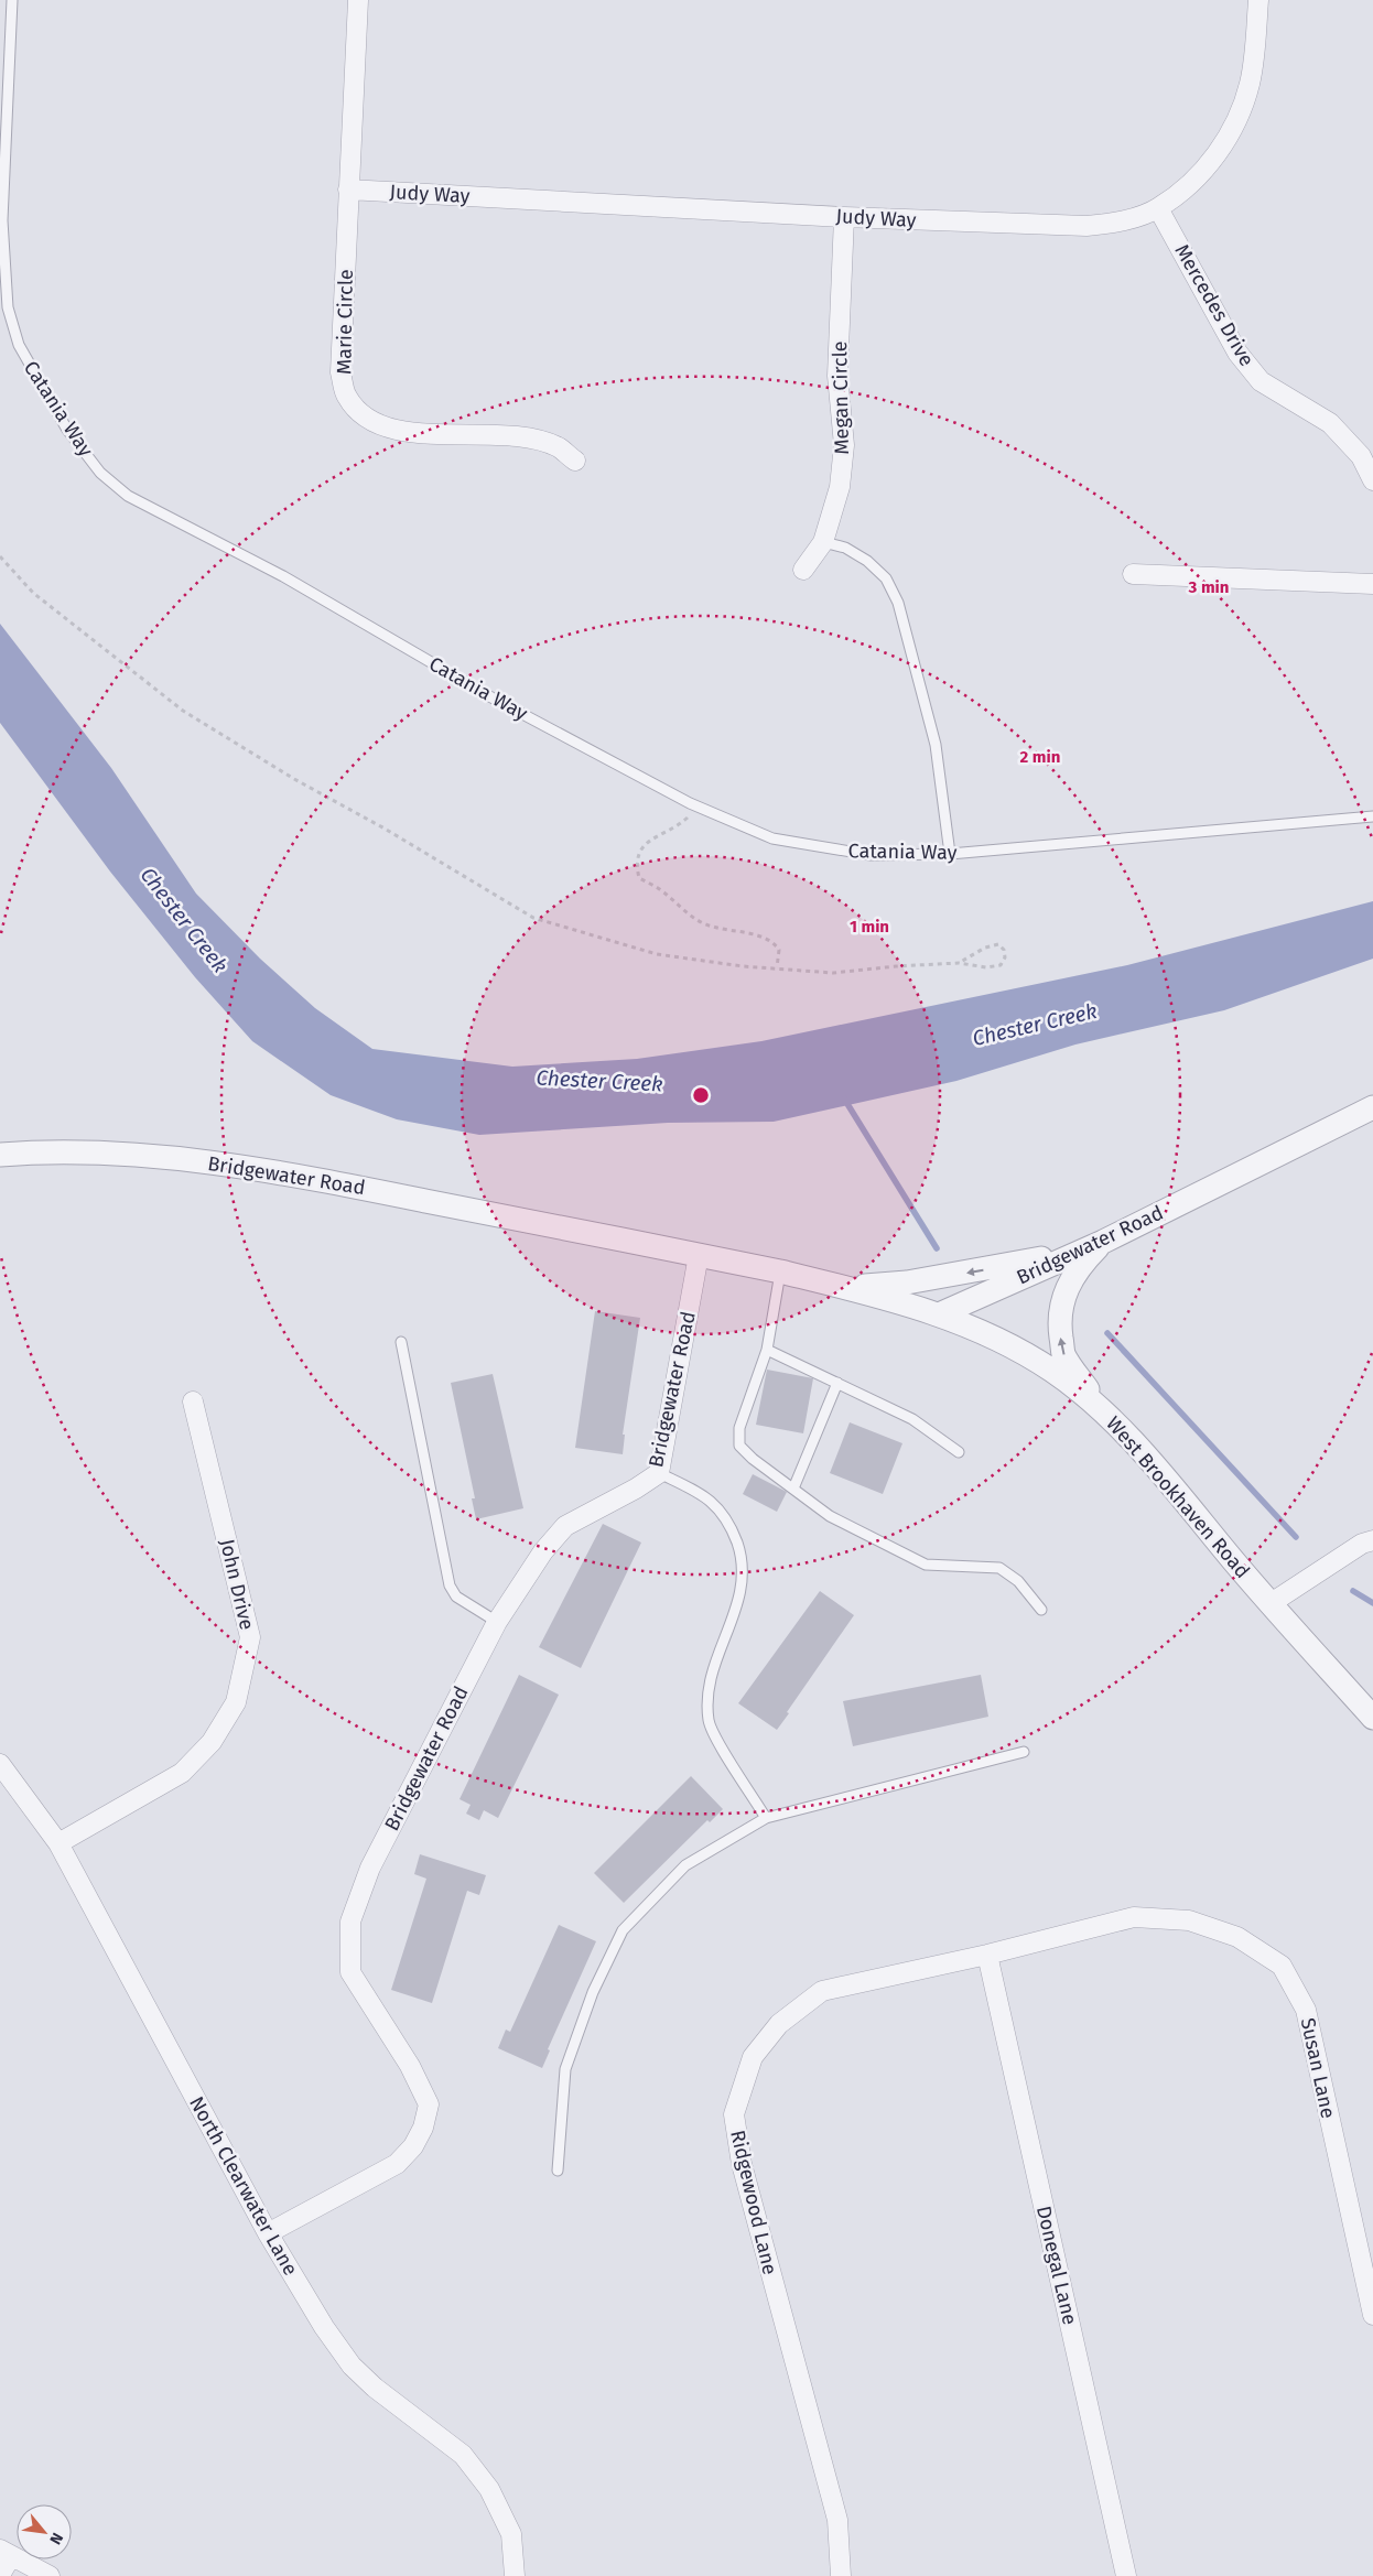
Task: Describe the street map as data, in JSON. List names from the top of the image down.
{
  "streets": {
    "street": [
      "Judy Way",
      "Mercedes Drive",
      "Marie Circle",
      "Megan Circle",
      "Bridgewater Road",
      "West Brookhaven Road",
      "John Drive",
      "Susan Lane",
      "North Clearwater Lane",
      "Ridgewood Lane",
      "Donegal Lane"
    ],
    "lane": ["Catania Way"]
  },
  "crossings": [
    ["Judy Way", "Mercedes Drive"],
    ["Judy Way", "Marie Circle"],
    ["Judy Way", "Megan Circle"],
    ["Bridgewater Road", "West Brookhaven Road"],
    ["Bridgewater Road", "North Clearwater Lane"],
    ["John Drive", "North Clearwater Lane"],
    ["Susan Lane", "Ridgewood Lane"],
    ["Susan Lane", "Donegal Lane"],
    ["Ridgewood Lane", "Donegal Lane"]
  ],
  "water": ["Chester Creek"],
  "north": "bottom right",
  "rings": ["3 min", "2 min", "1 min"]
}
